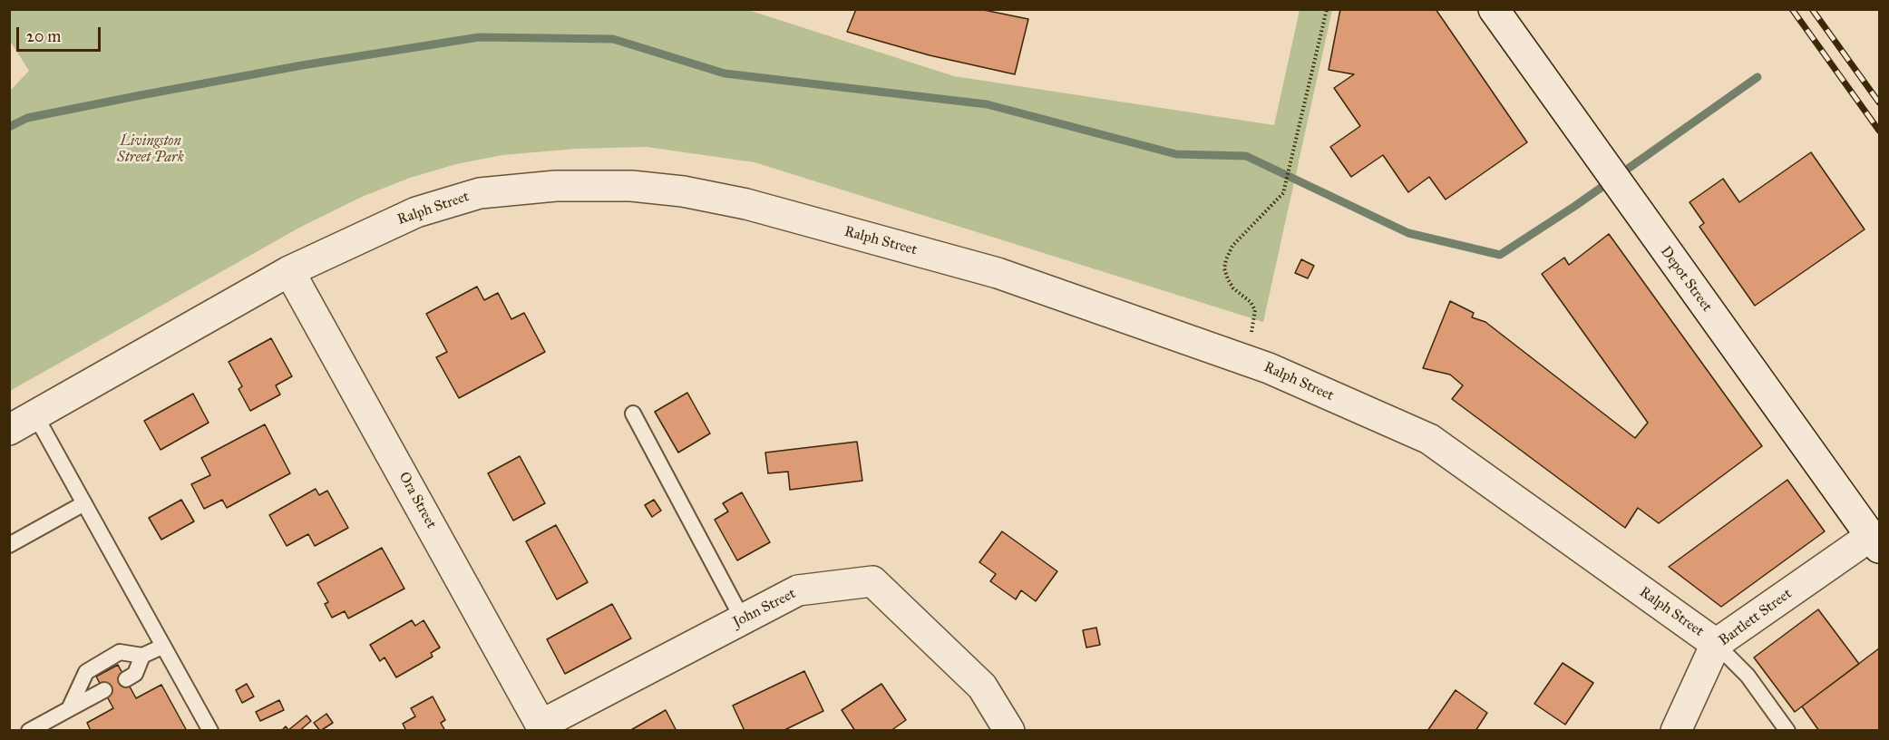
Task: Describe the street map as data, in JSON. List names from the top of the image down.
{
  "streets": {
    "street": [
      "Ralph Street",
      "Depot Street",
      "Ora Street",
      "John Street",
      "Bartlett Street"
    ]
  },
  "crossings": [
    ["Ralph Street", "Ora Street"],
    ["Ralph Street", "Bartlett Street"],
    ["Depot Street", "Bartlett Street"],
    ["Ora Street", "John Street"]
  ],
  "parks": ["Livingston Street Park"],
  "scale_bar": "20 m"
}
